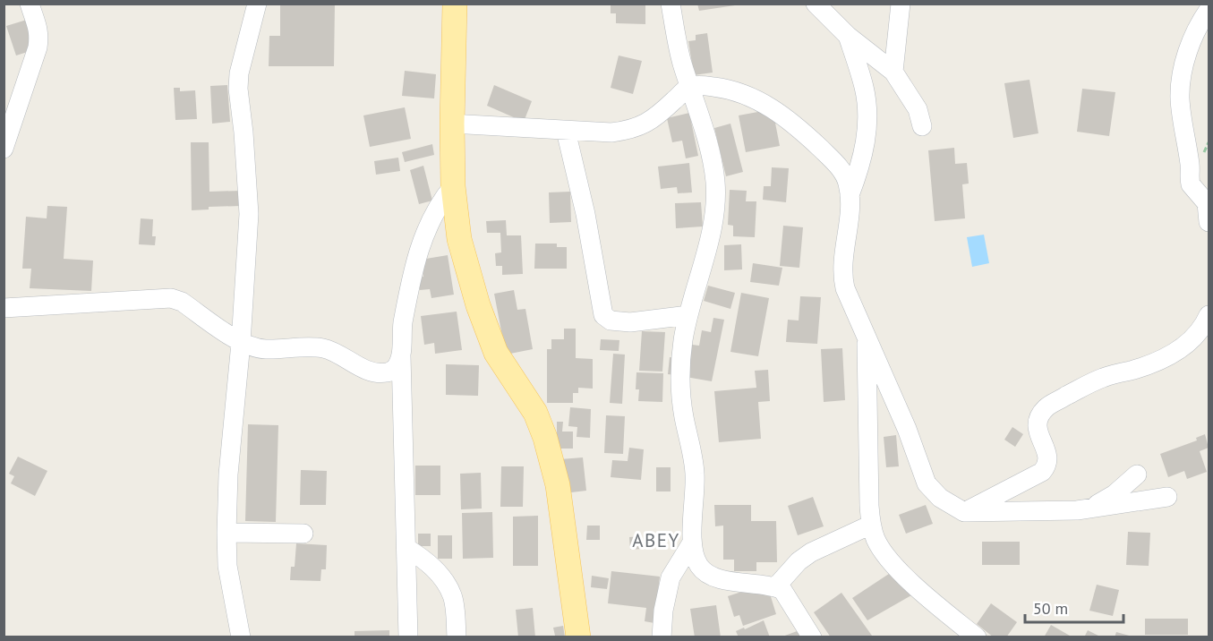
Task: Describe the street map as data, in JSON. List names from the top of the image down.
{
  "districts": ["ABEY"],
  "scale_bar": "50 m"
}
